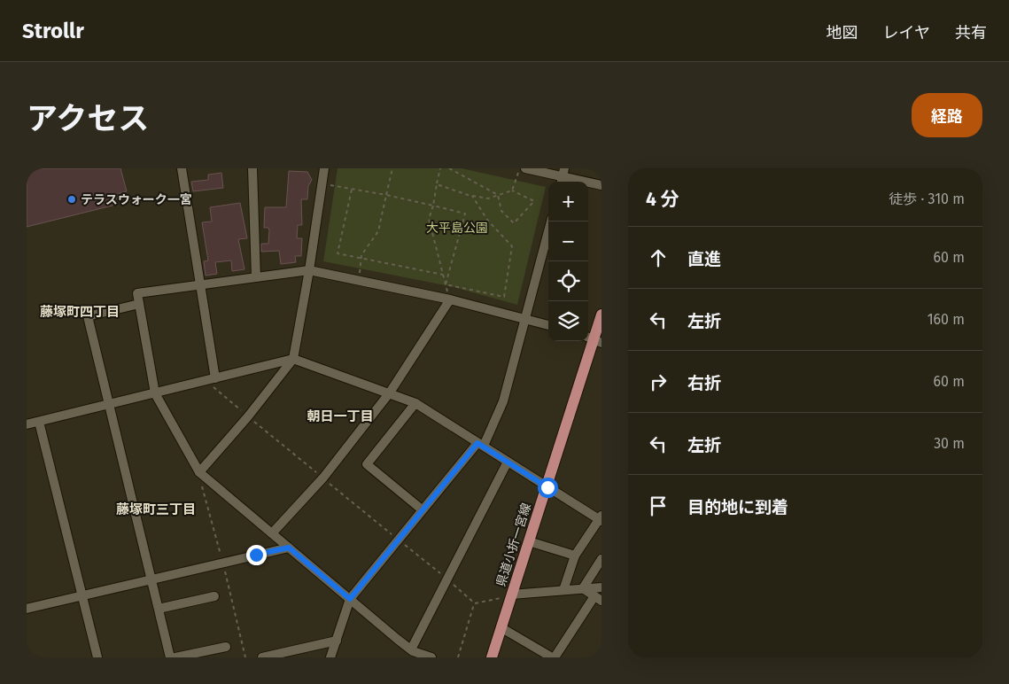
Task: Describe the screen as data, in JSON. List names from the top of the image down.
{
  "streets": {
    "main road": ["県道小折一宮線"]
  },
  "districts": ["藤塚町四丁目", "朝日一丁目", "藤塚町三丁目"],
  "parks": ["大平島公園"],
  "places": ["テラスウォーク一宮"],
  "page": {
    "header": "Strollr",
    "nav": ["地図", "レイヤ", "共有"],
    "title": "アクセス",
    "buttons": "経路",
    "heading": ["4 分", "徒歩 · 310 m"],
    "map_buttons": ["+", "−"],
    "list": [
      ["直進", "60 m"],
      ["左折", "160 m"],
      ["右折", "60 m"],
      ["左折", "30 m"],
      "目的地に到着"
    ]
  }
}
